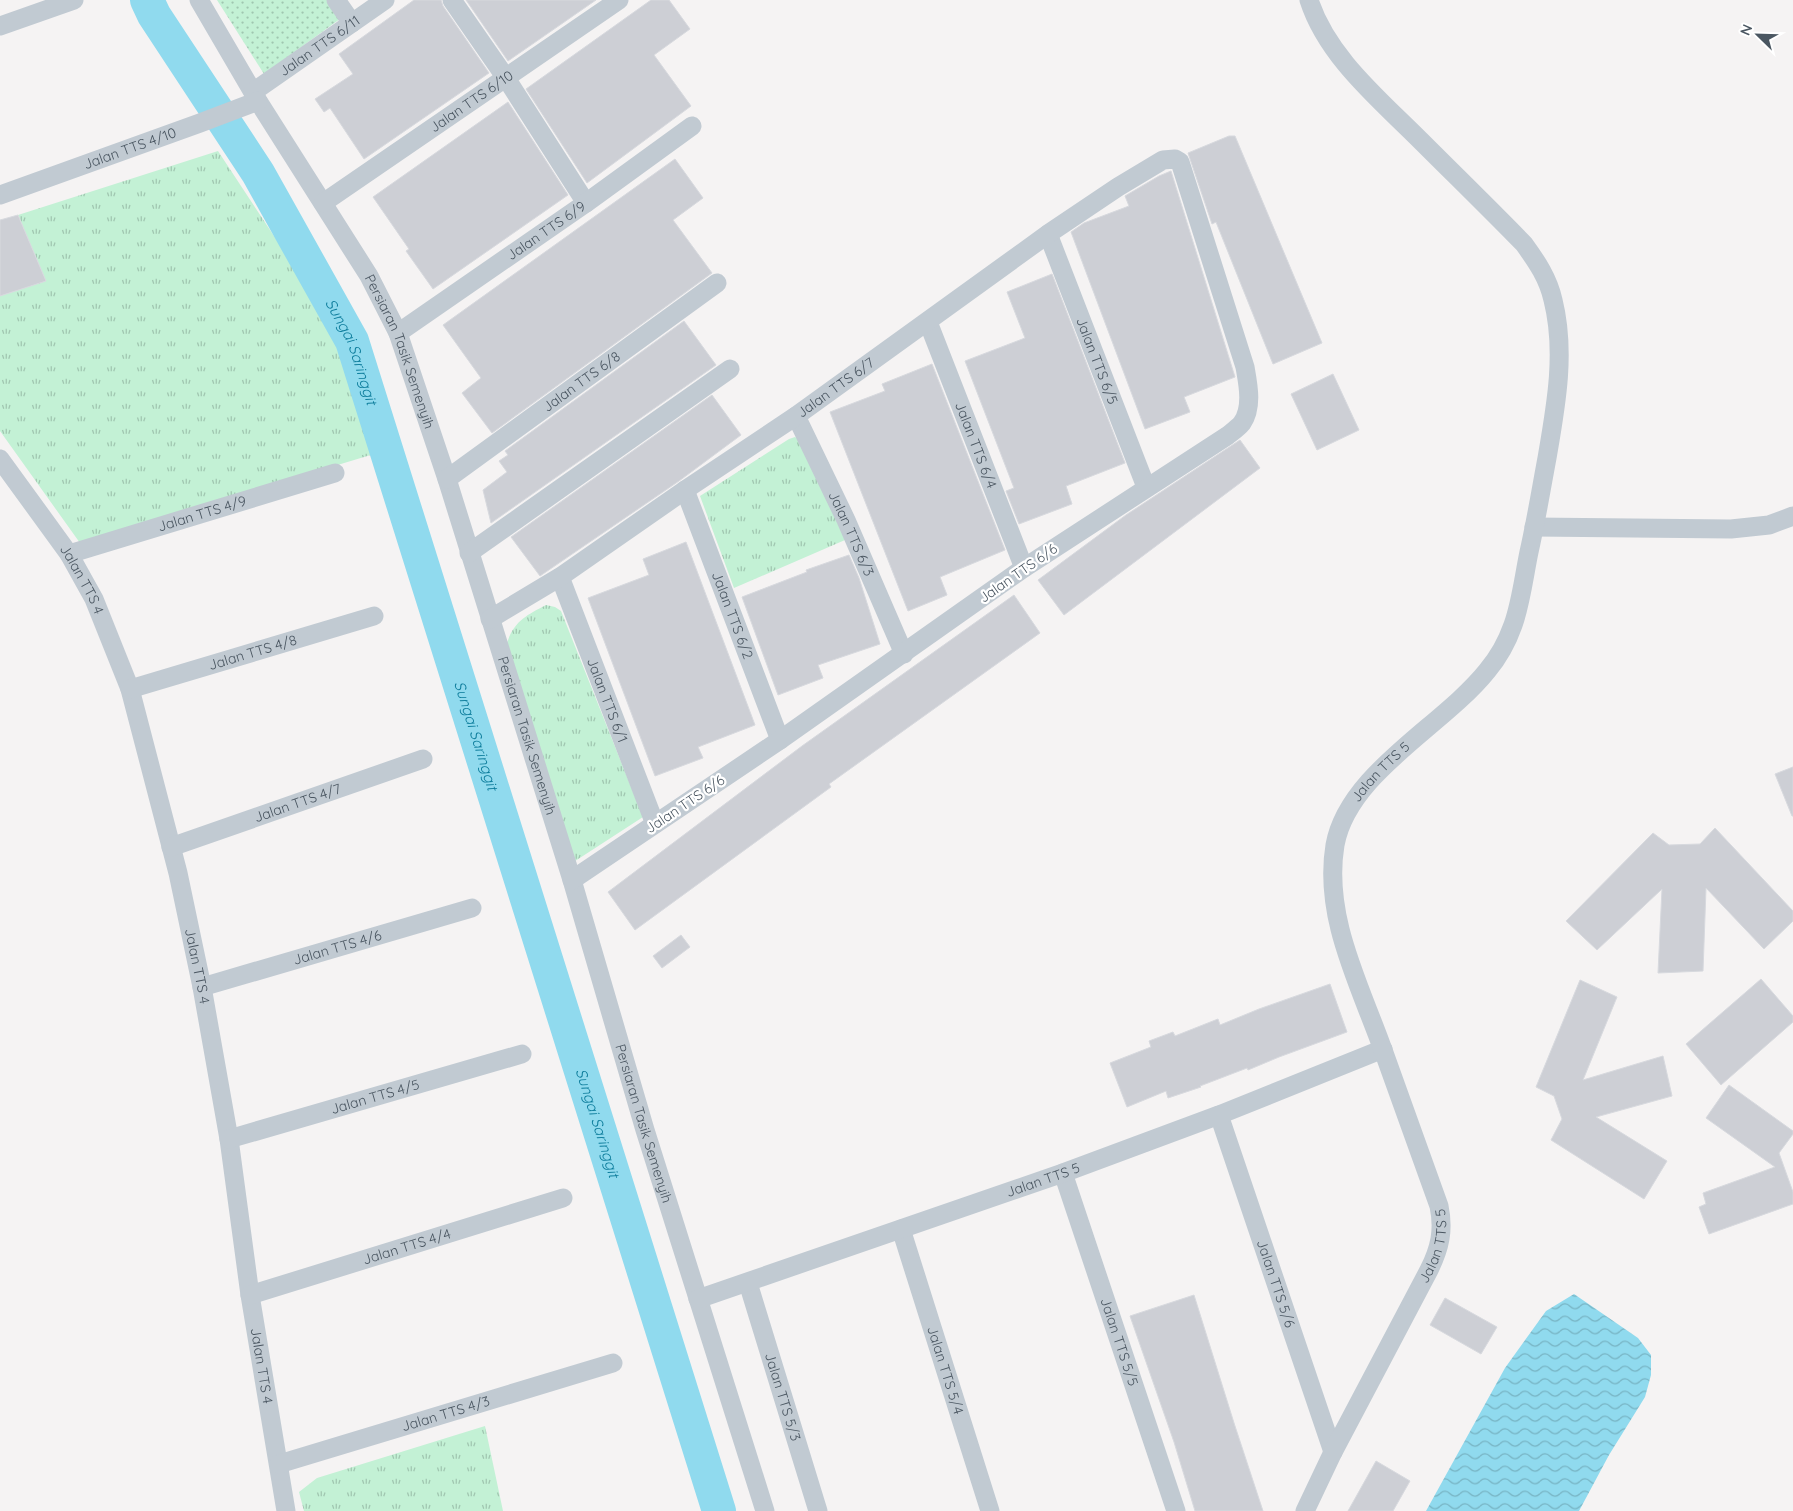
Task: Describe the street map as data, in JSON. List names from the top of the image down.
{
  "streets": {
    "street": [
      "Jalan TTS 6/11",
      "Jalan TTS 6/10",
      "Jalan TTS 4/10",
      "Jalan TTS 6/9",
      "Persiaran Tasik Semenyih",
      "Jalan TTS 6/5",
      "Jalan TTS 6/8",
      "Jalan TTS 6/7",
      "Jalan TTS 6/4",
      "Jalan TTS 4/9",
      "Jalan TTS 6/3",
      "Jalan TTS 6/6",
      "Jalan TTS 4",
      "Jalan TTS 6/2",
      "Jalan TTS 4/8",
      "Jalan TTS 6/1",
      "Jalan TTS 5",
      "Jalan TTS 4/7",
      "Jalan TTS 4/6",
      "Jalan TTS 4/5",
      "Jalan TTS 4/4",
      "Jalan TTS 5/6",
      "Jalan TTS 5/5",
      "Jalan TTS 5/4",
      "Jalan TTS 5/3",
      "Jalan TTS 4/3"
    ]
  },
  "crossings": [
    ["Jalan TTS 6/11", "Jalan TTS 4/10"],
    ["Jalan TTS 6/11", "Persiaran Tasik Semenyih"],
    ["Jalan TTS 6/10", "Persiaran Tasik Semenyih"],
    ["Jalan TTS 4/10", "Persiaran Tasik Semenyih"],
    ["Jalan TTS 6/9", "Persiaran Tasik Semenyih"],
    ["Persiaran Tasik Semenyih", "Jalan TTS 6/8"],
    ["Persiaran Tasik Semenyih", "Jalan TTS 6/7"],
    ["Persiaran Tasik Semenyih", "Jalan TTS 6/6"],
    ["Persiaran Tasik Semenyih", "Jalan TTS 5"],
    ["Jalan TTS 6/5", "Jalan TTS 6/7"],
    ["Jalan TTS 6/5", "Jalan TTS 6/6"],
    ["Jalan TTS 6/7", "Jalan TTS 6/4"],
    ["Jalan TTS 6/7", "Jalan TTS 6/3"],
    ["Jalan TTS 6/7", "Jalan TTS 6/6"],
    ["Jalan TTS 6/7", "Jalan TTS 6/2"],
    ["Jalan TTS 6/7", "Jalan TTS 6/1"],
    ["Jalan TTS 6/4", "Jalan TTS 6/6"],
    ["Jalan TTS 4/9", "Jalan TTS 4"],
    ["Jalan TTS 6/3", "Jalan TTS 6/6"],
    ["Jalan TTS 6/6", "Jalan TTS 6/2"],
    ["Jalan TTS 6/6", "Jalan TTS 6/1"],
    ["Jalan TTS 4", "Jalan TTS 4/8"],
    ["Jalan TTS 4", "Jalan TTS 4/7"],
    ["Jalan TTS 4", "Jalan TTS 4/6"],
    ["Jalan TTS 4", "Jalan TTS 4/5"],
    ["Jalan TTS 4", "Jalan TTS 4/4"],
    ["Jalan TTS 4", "Jalan TTS 4/3"],
    ["Jalan TTS 5", "Jalan TTS 5/6"],
    ["Jalan TTS 5", "Jalan TTS 5/5"],
    ["Jalan TTS 5", "Jalan TTS 5/4"],
    ["Jalan TTS 5", "Jalan TTS 5/3"]
  ],
  "water": ["Sungai Saringgit"],
  "north": "top left"
}
